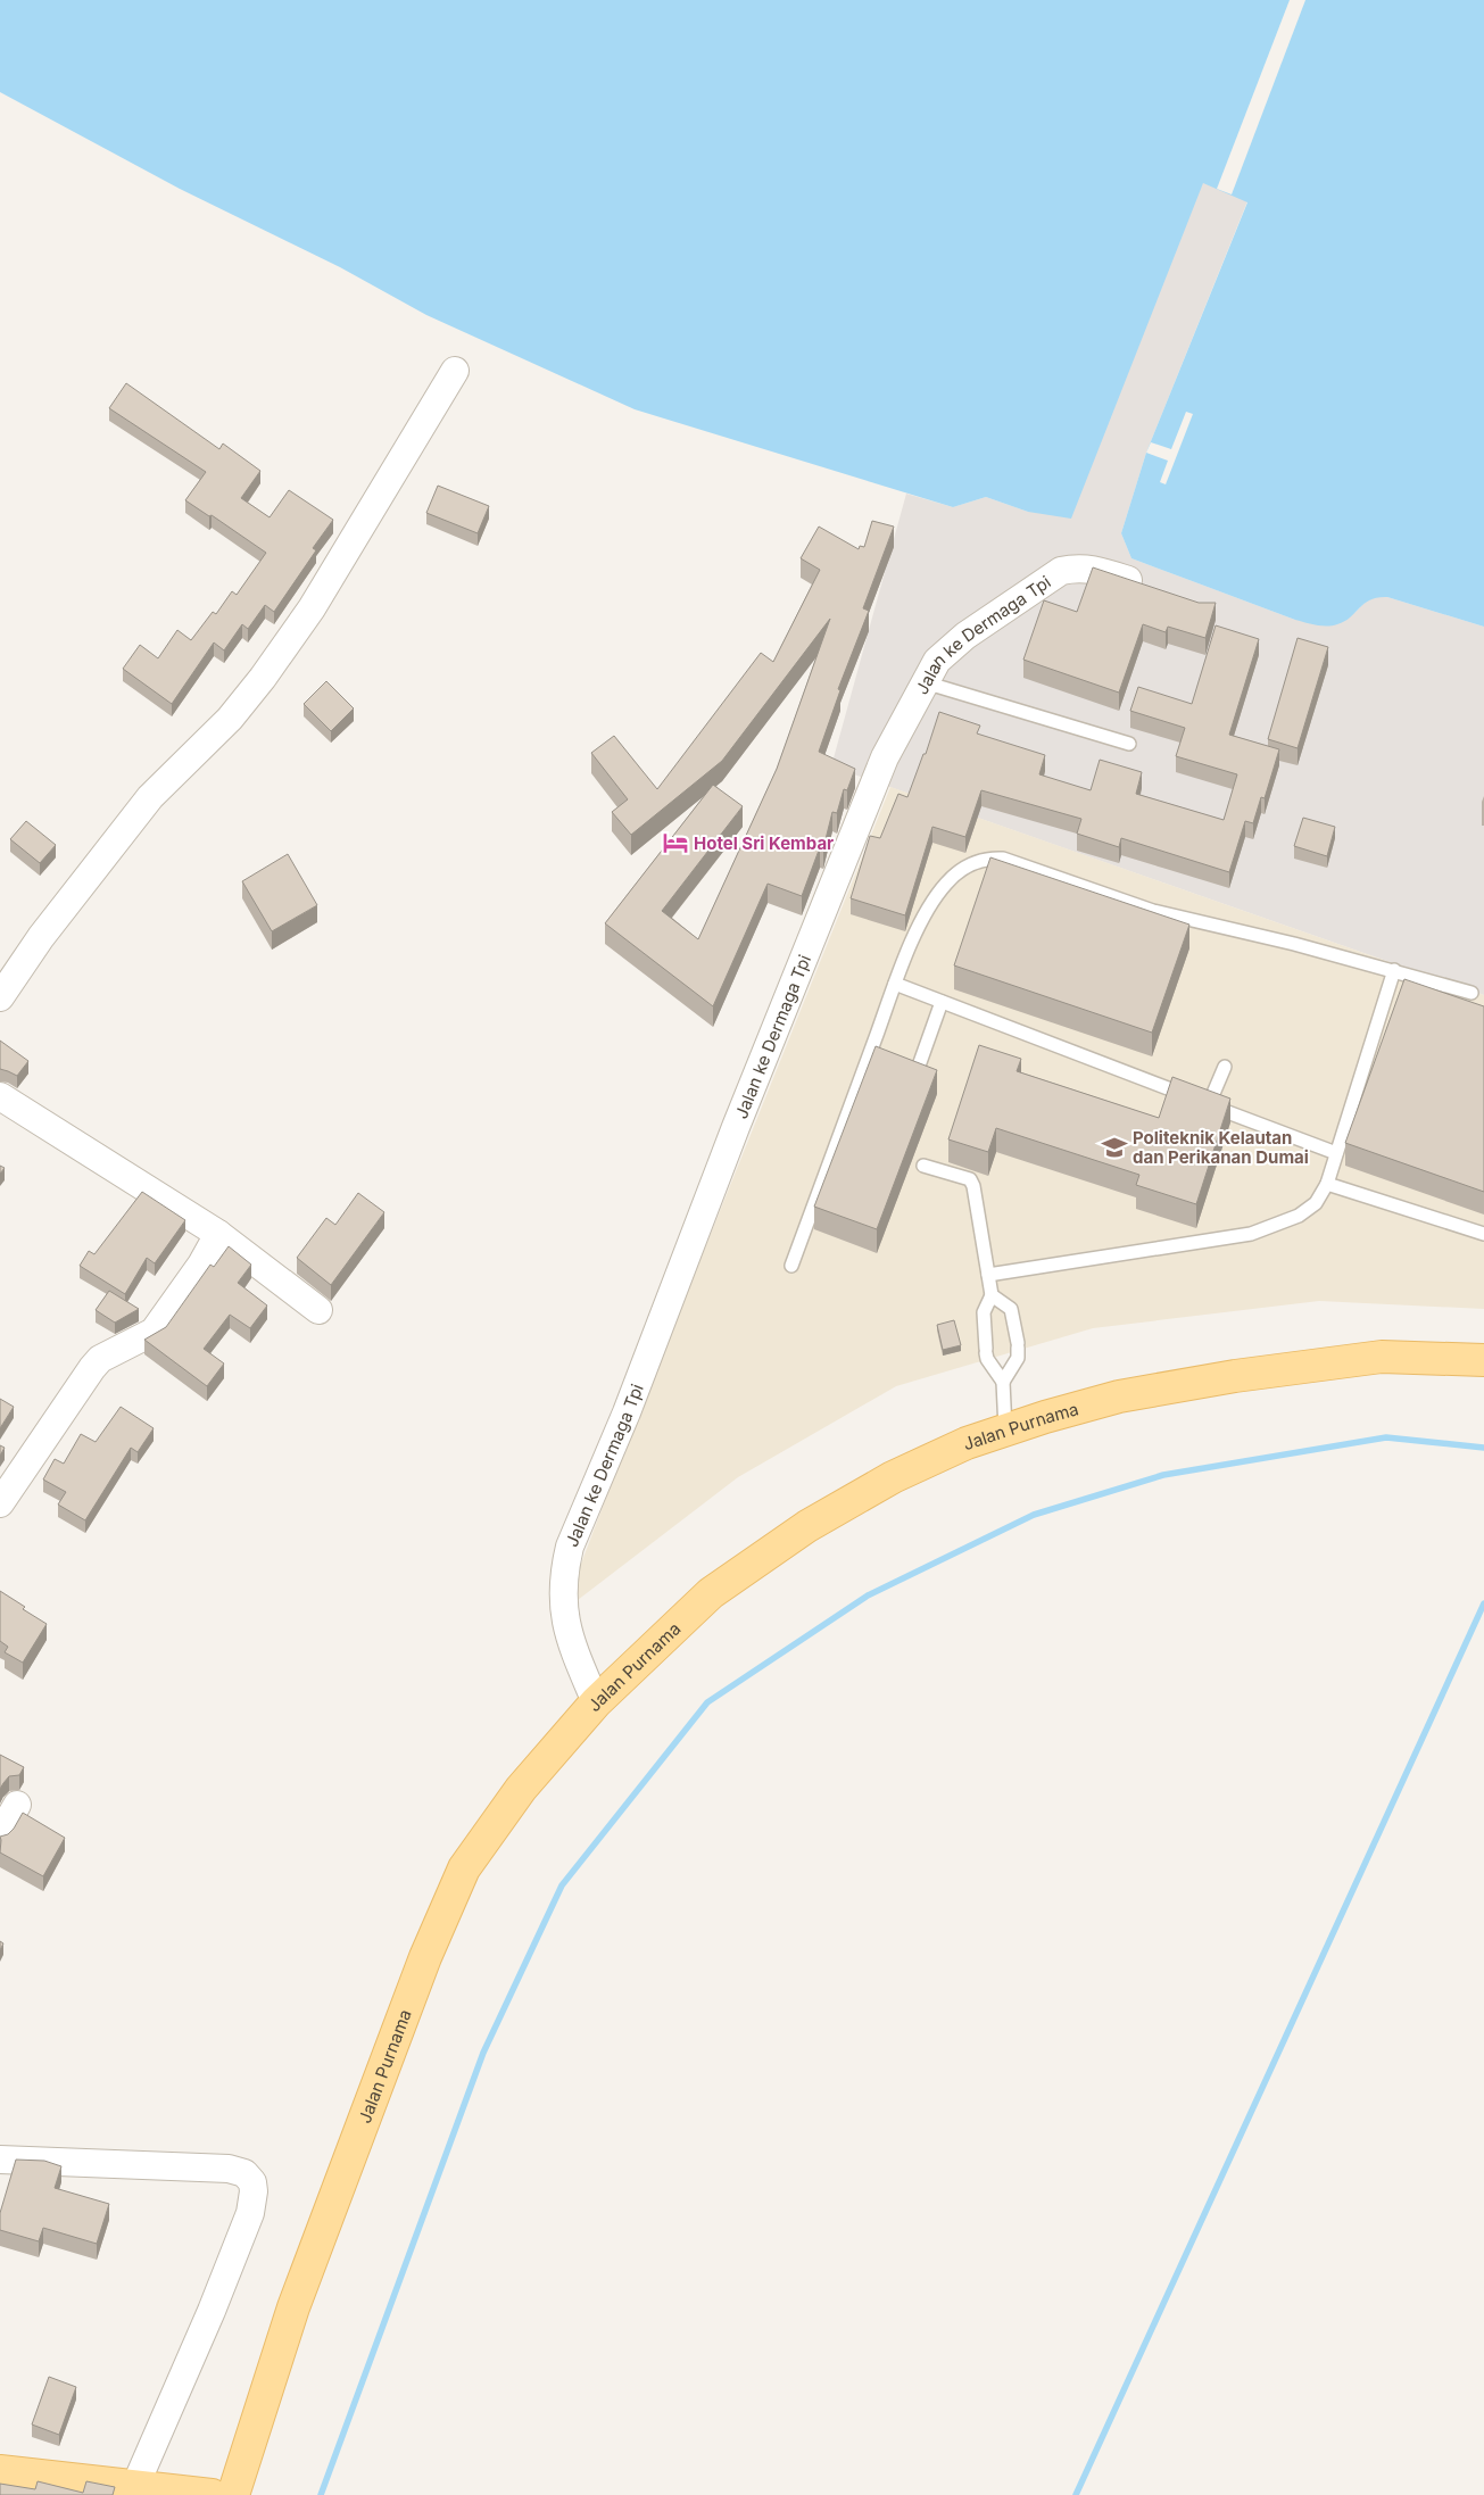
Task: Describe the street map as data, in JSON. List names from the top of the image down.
{
  "streets": {
    "main road": ["Jalan Purnama"],
    "street": ["Jalan ke Dermaga Tpi"]
  },
  "crossings": [
    ["Jalan ke Dermaga Tpi", "Jalan Purnama"]
  ],
  "places": {
    "hotel": ["Hotel Sri Kembar"],
    "school or university": ["Politeknik Kelautan dan Perikanan Dumai"]
  }
}
